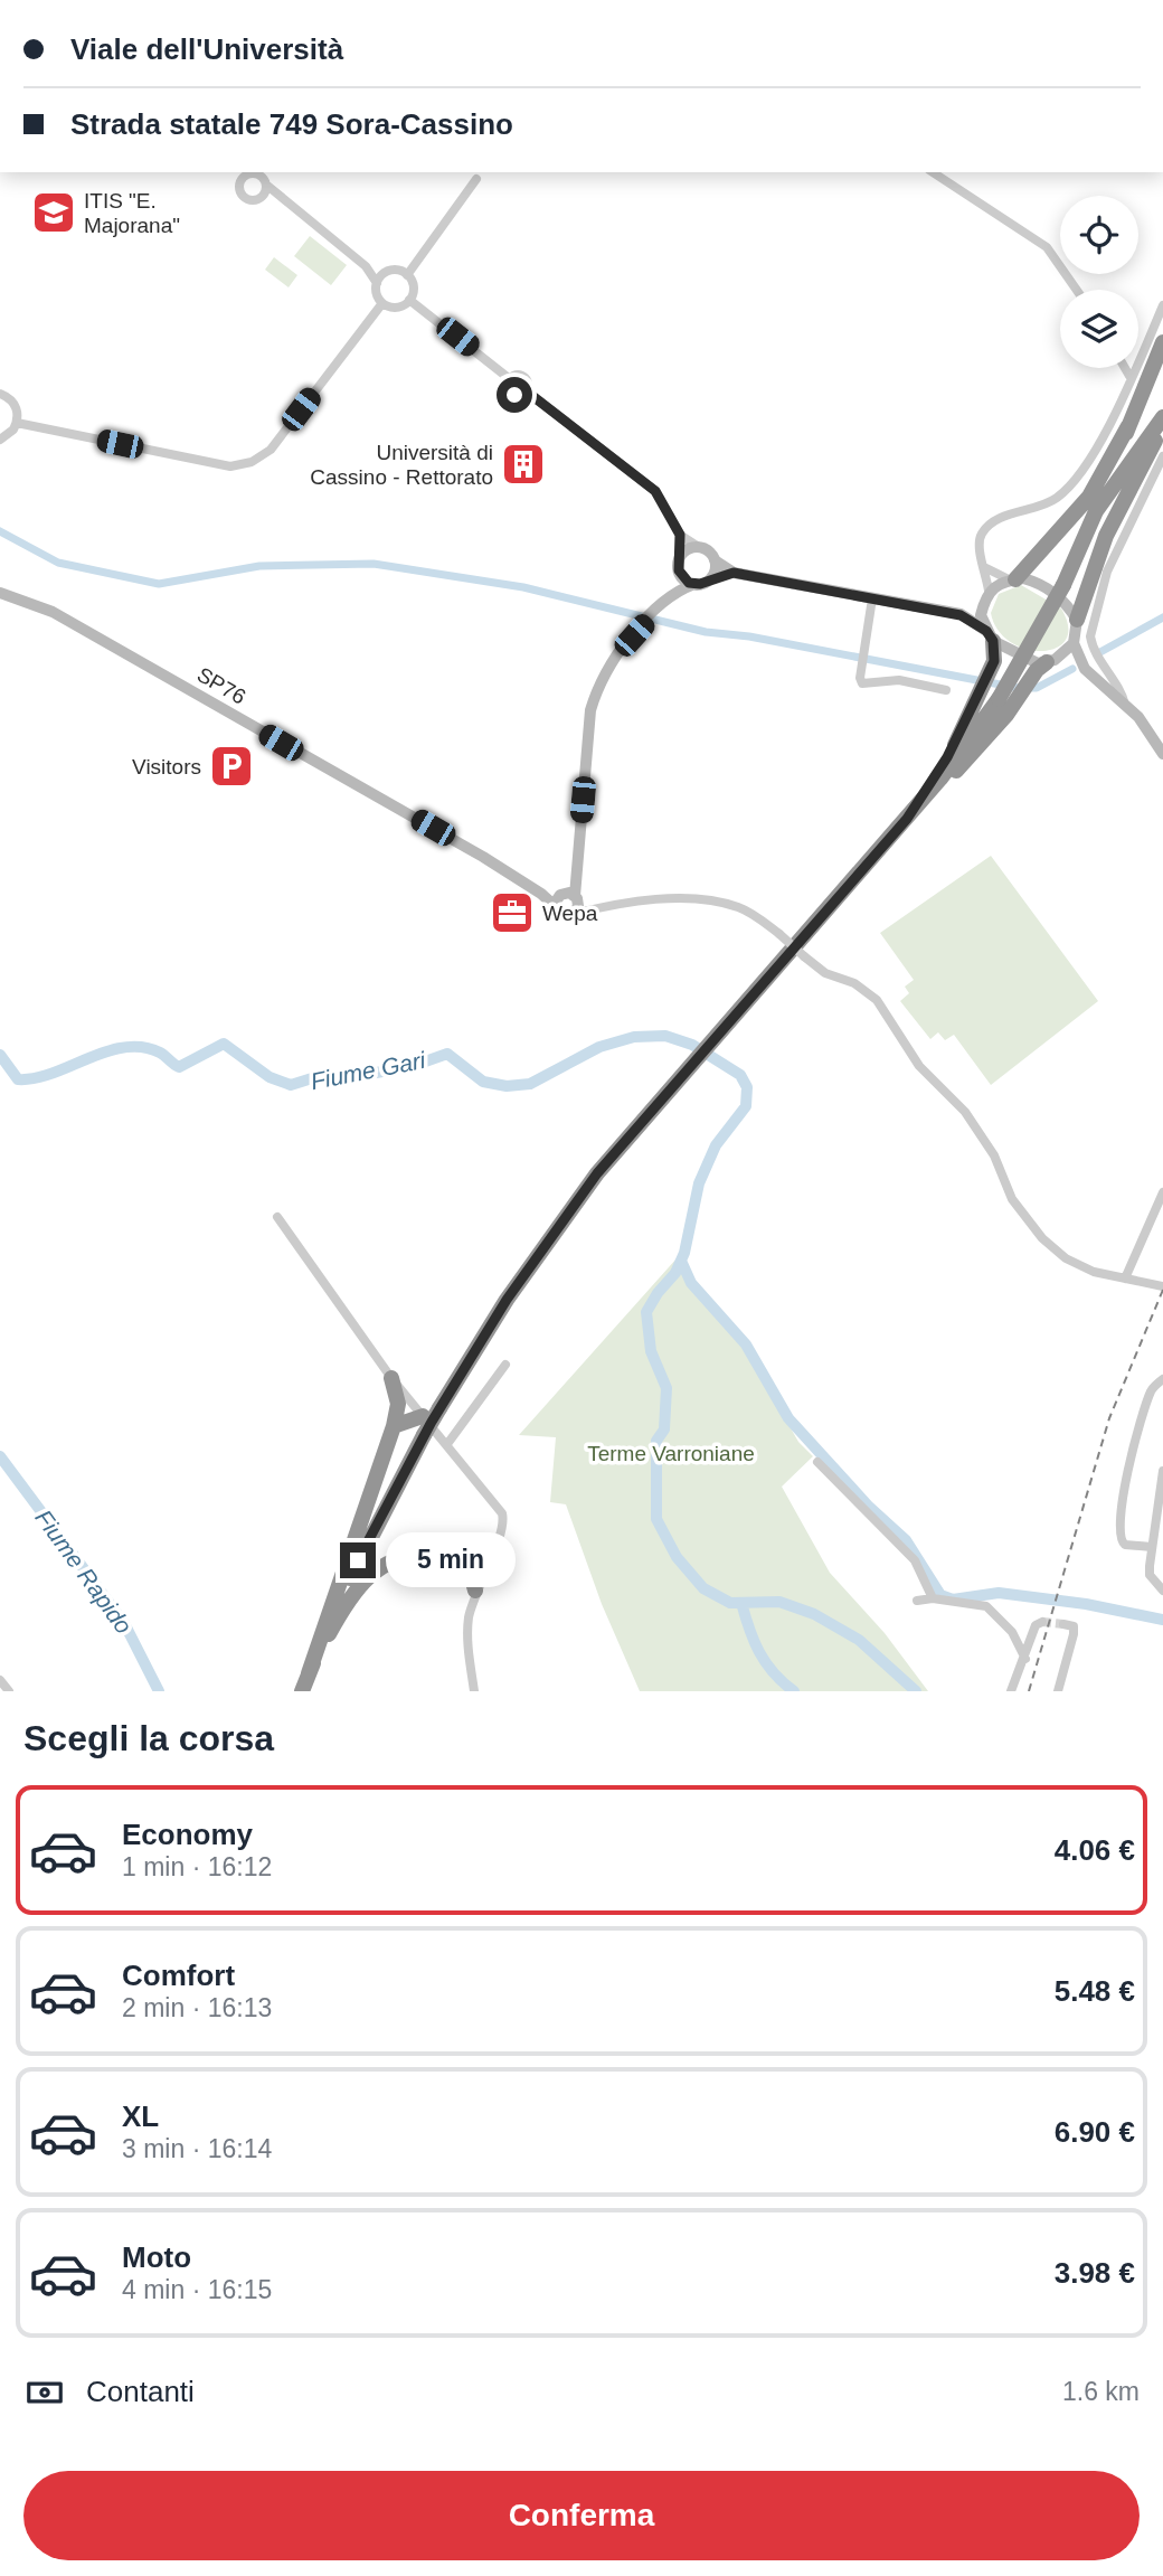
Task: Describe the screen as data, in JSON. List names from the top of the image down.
{
  "streets": {
    "street": ["SP76"]
  },
  "water": ["Fiume Gari", "Fiume Rapido"],
  "parks": ["Terme Varroniane"],
  "places": {
    "school or university": ["ITIS \"E. Majorana\""],
    "building": ["Università di Cassino - Rettorato"],
    "parking": ["Visitors"],
    "office": ["Wepa"]
  },
  "page": {
    "banner": ["Viale dell'Università", "Strada statale 749 Sora-Cassino"],
    "bubble": "5 min",
    "heading": "Scegli la corsa",
    "list": [
      {
        "name": "Economy",
        "note": "1 min · 16:12",
        "value": "4.06 €"
      },
      {
        "name": "Comfort",
        "note": "2 min · 16:13",
        "value": "5.48 €"
      },
      {
        "name": "XL",
        "note": "3 min · 16:14",
        "value": "6.90 €"
      },
      {
        "name": "Moto",
        "note": "4 min · 16:15",
        "value": "3.98 €"
      }
    ],
    "pay": ["Contanti", "1.6 km"],
    "buttons": "Conferma"
  }
}
